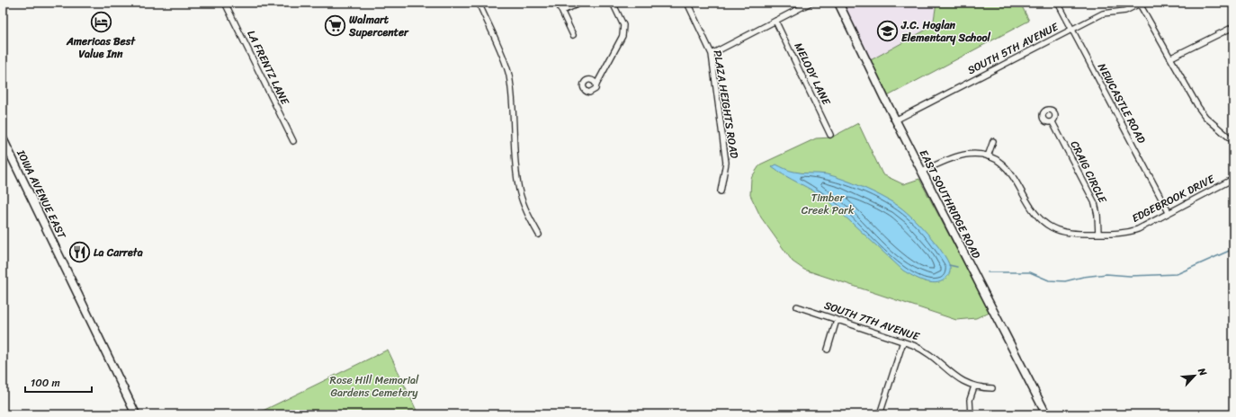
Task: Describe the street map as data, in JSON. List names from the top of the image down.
{
  "streets": {
    "street": [
      "SOUTH 5TH AVENUE",
      "LA FRENTZ LANE",
      "MELODY LANE",
      "NEWCASTLE ROAD",
      "PLAZA HEIGHTS ROAD",
      "CRAIG CIRCLE",
      "IOWA AVENUE EAST",
      "EDGEBROOK DRIVE",
      "EAST SOUTHRIDGE ROAD",
      "SOUTH 7TH AVENUE"
    ]
  },
  "crossings": [
    ["SOUTH 5TH AVENUE", "NEWCASTLE ROAD"],
    ["SOUTH 5TH AVENUE", "EAST SOUTHRIDGE ROAD"],
    ["NEWCASTLE ROAD", "EDGEBROOK DRIVE"],
    ["CRAIG CIRCLE", "EDGEBROOK DRIVE"],
    ["EDGEBROOK DRIVE", "EAST SOUTHRIDGE ROAD"]
  ],
  "parks": ["Timber Creek Park", "Rose Hill Memorial Gardens Cemetery"],
  "places": {
    "hotel": ["Americas Best Value Inn"],
    "supermarket": ["Walmart Supercenter"],
    "school or university": ["J.C. Hoglan Elementary School"],
    "restaurant": ["La Carreta"]
  },
  "scale_bar": "100 m",
  "north": "top right"
}
